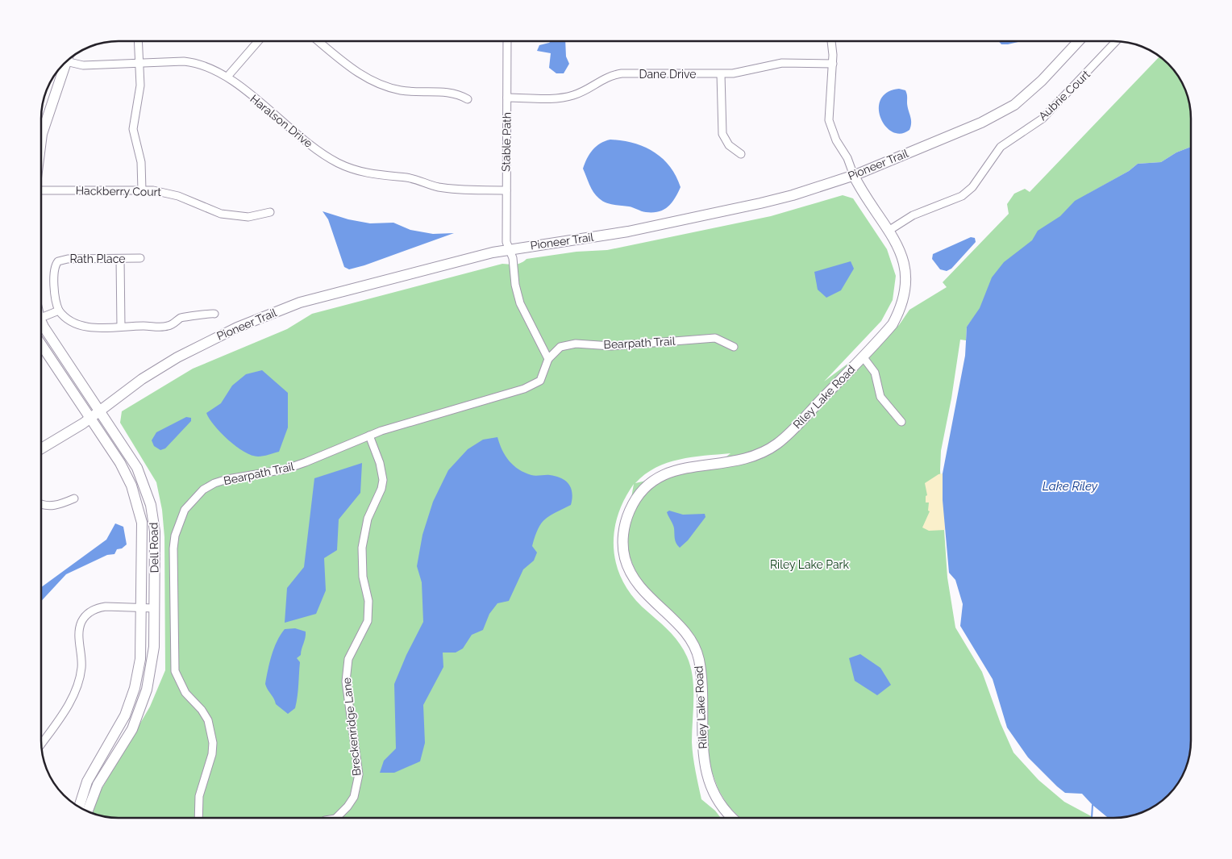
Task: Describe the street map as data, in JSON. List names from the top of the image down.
{
  "streets": {
    "main road": ["Pioneer Trail", "Riley Lake Road", "Dell Road"],
    "street": [
      "Dane Drive",
      "Aubrie Court",
      "Haralson Drive",
      "Stable Path",
      "Hackberry Court",
      "Rath Place",
      "Bearpath Trail",
      "Breckenridge Lane"
    ]
  },
  "crossings": [
    ["Dane Drive", "Stable Path"],
    ["Dane Drive", "Riley Lake Road"],
    ["Aubrie Court", "Riley Lake Road"],
    ["Haralson Drive", "Stable Path"],
    ["Stable Path", "Pioneer Trail"],
    ["Pioneer Trail", "Riley Lake Road"],
    ["Pioneer Trail", "Dell Road"],
    ["Bearpath Trail", "Breckenridge Lane"]
  ],
  "water": ["Lake Riley"],
  "parks": ["Riley Lake Park"]
}
